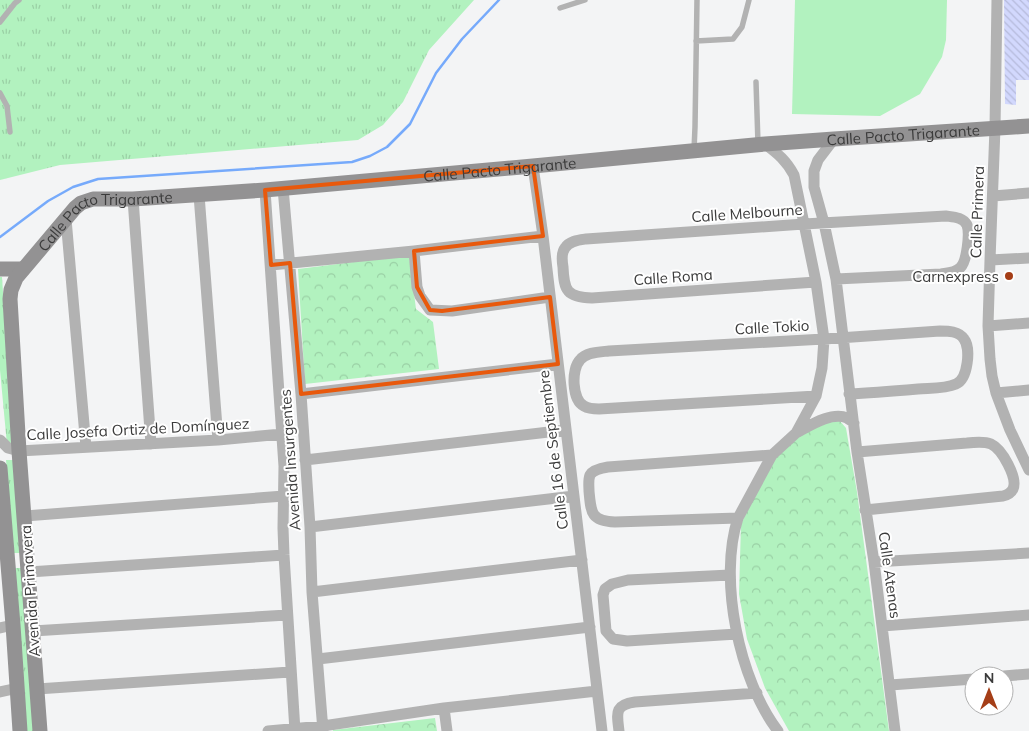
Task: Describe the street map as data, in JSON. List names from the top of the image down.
{
  "streets": {
    "street": [
      "Calle Pacto Trigarante",
      "Calle Primera",
      "Calle Melbourne",
      "Calle Roma",
      "Calle Tokio",
      "Calle Josefa Ortiz de Domínguez",
      "Calle 16 de Septiembre",
      "Avenida Insurgentes",
      "Calle Atenas",
      "Avenida Primavera"
    ]
  },
  "crossings": [
    ["Calle Pacto Trigarante", "Calle Primera"],
    ["Calle Pacto Trigarante", "Calle 16 de Septiembre"],
    ["Calle Pacto Trigarante", "Avenida Insurgentes"],
    ["Calle Pacto Trigarante", "Calle Atenas"],
    ["Calle Pacto Trigarante", "Avenida Primavera"],
    ["Calle Melbourne", "Calle Roma"],
    ["Calle Melbourne", "Calle Atenas"],
    ["Calle Tokio", "Calle Atenas"],
    ["Calle Josefa Ortiz de Domínguez", "Avenida Insurgentes"],
    ["Calle Josefa Ortiz de Domínguez", "Avenida Primavera"]
  ],
  "places": ["Carnexpress"],
  "north": "top"
}
